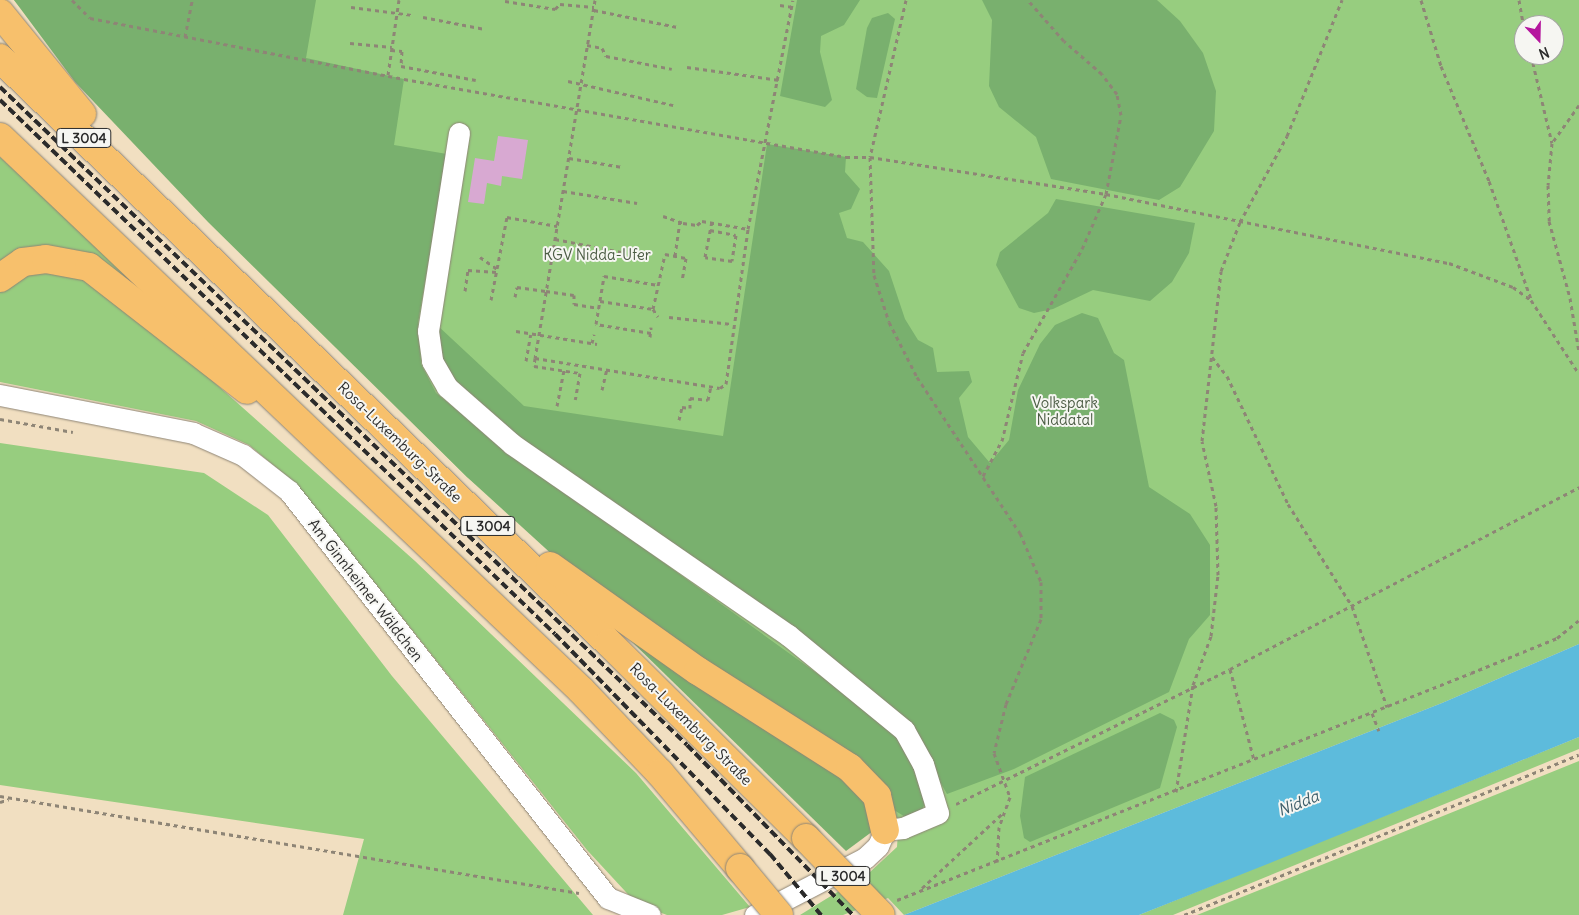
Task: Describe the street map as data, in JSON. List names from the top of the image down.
{
  "streets": {
    "highway": ["L 3004", "Rosa-Luxemburg-Straße"],
    "street": ["Am Ginnheimer Wäldchen"]
  },
  "water": ["Nidda"],
  "parks": ["KGV Nidda-Ufer", "Volkspark Niddatal"],
  "north": "bottom"
}
